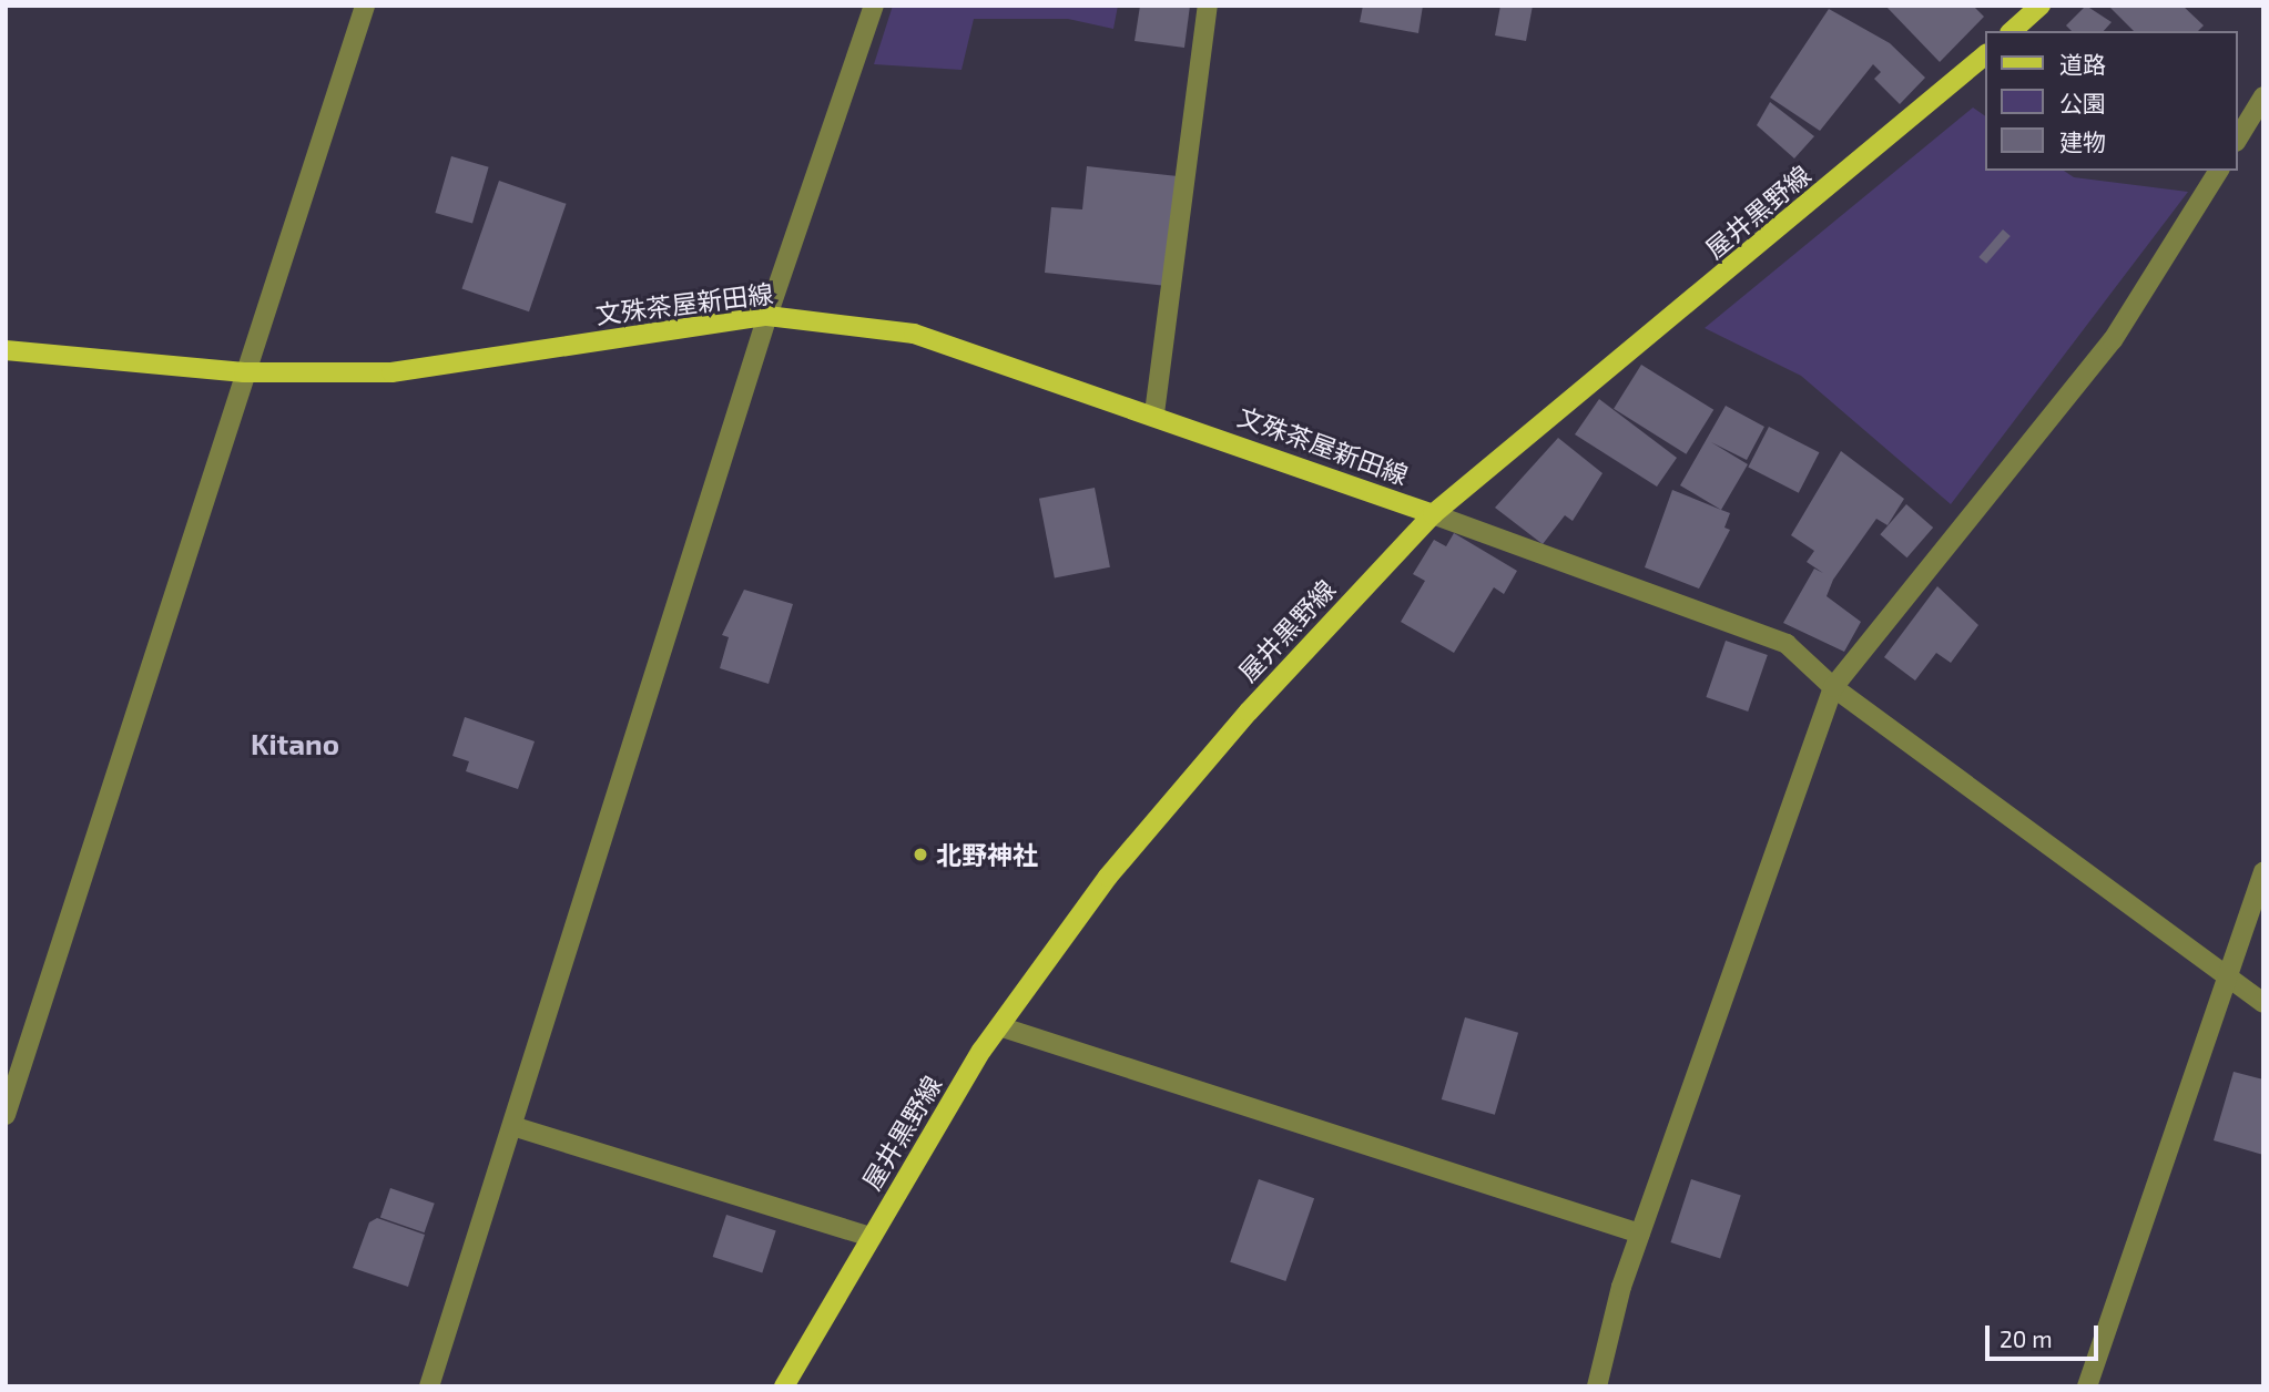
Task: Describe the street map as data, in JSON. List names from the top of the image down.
{
  "streets": {
    "main road": ["屋井黒野線", "文殊茶屋新田線"]
  },
  "crossings": [
    ["屋井黒野線", "文殊茶屋新田線"]
  ],
  "districts": ["Kitano"],
  "places": ["北野神社"],
  "legend": ["道路", "公園", "建物"],
  "scale_bar": "20 m"
}
